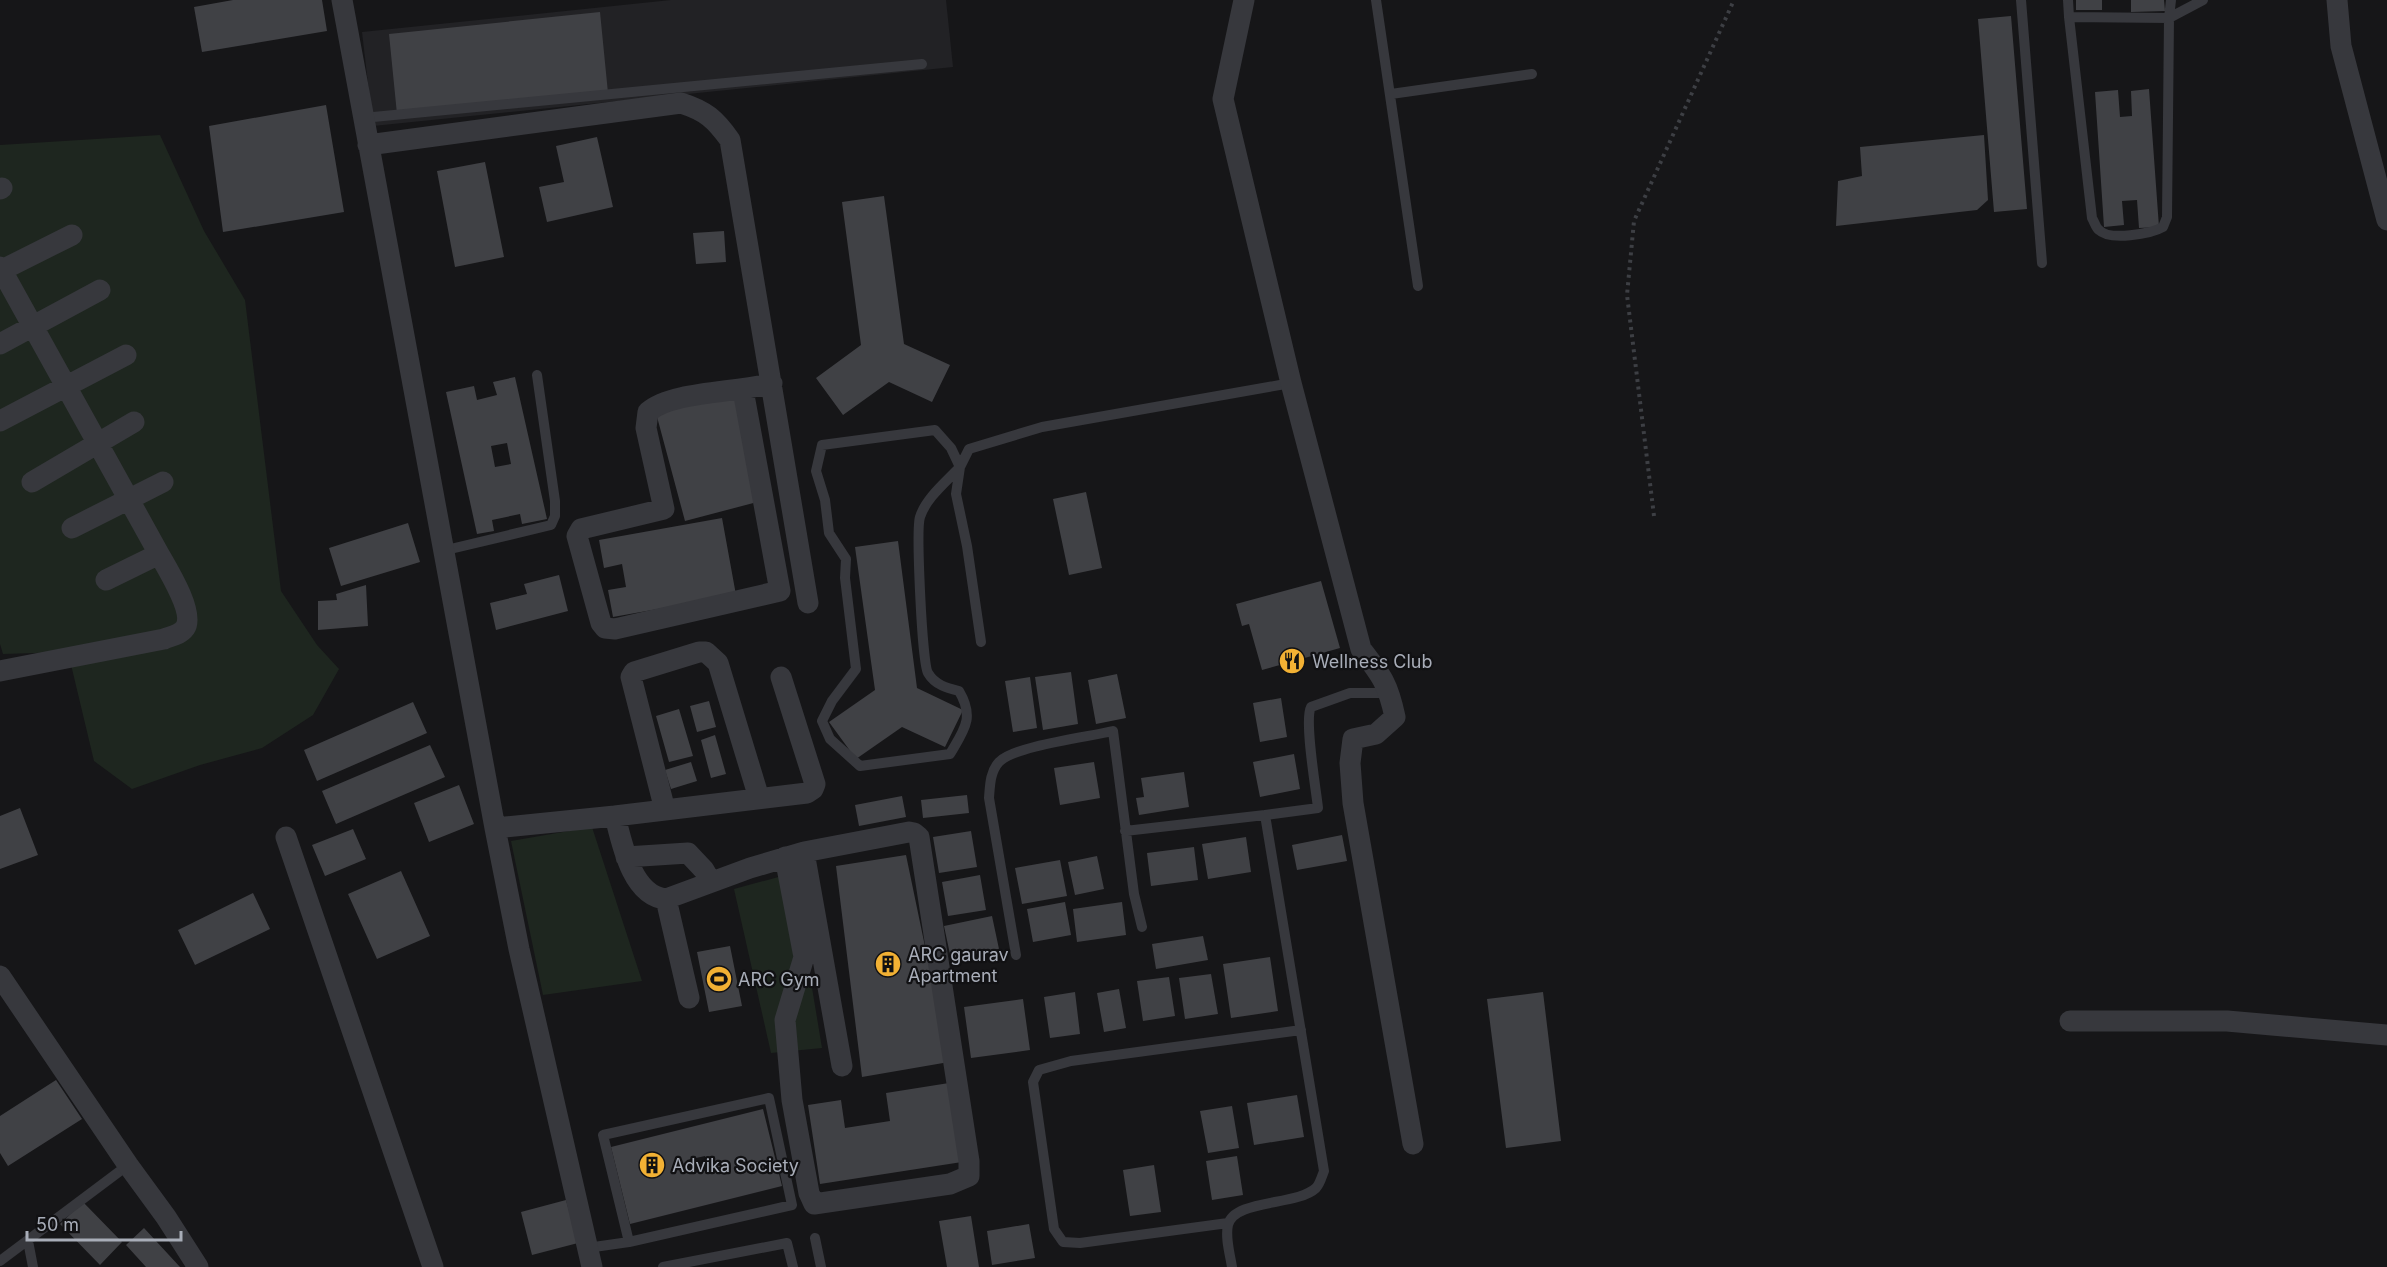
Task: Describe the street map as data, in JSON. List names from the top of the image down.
{
  "places": {
    "restaurant": ["Wellness Club"],
    "building": ["ARC gaurav Apartment", "Advika Society"],
    "sports": ["ARC Gym"]
  },
  "scale_bar": "50 m"
}
